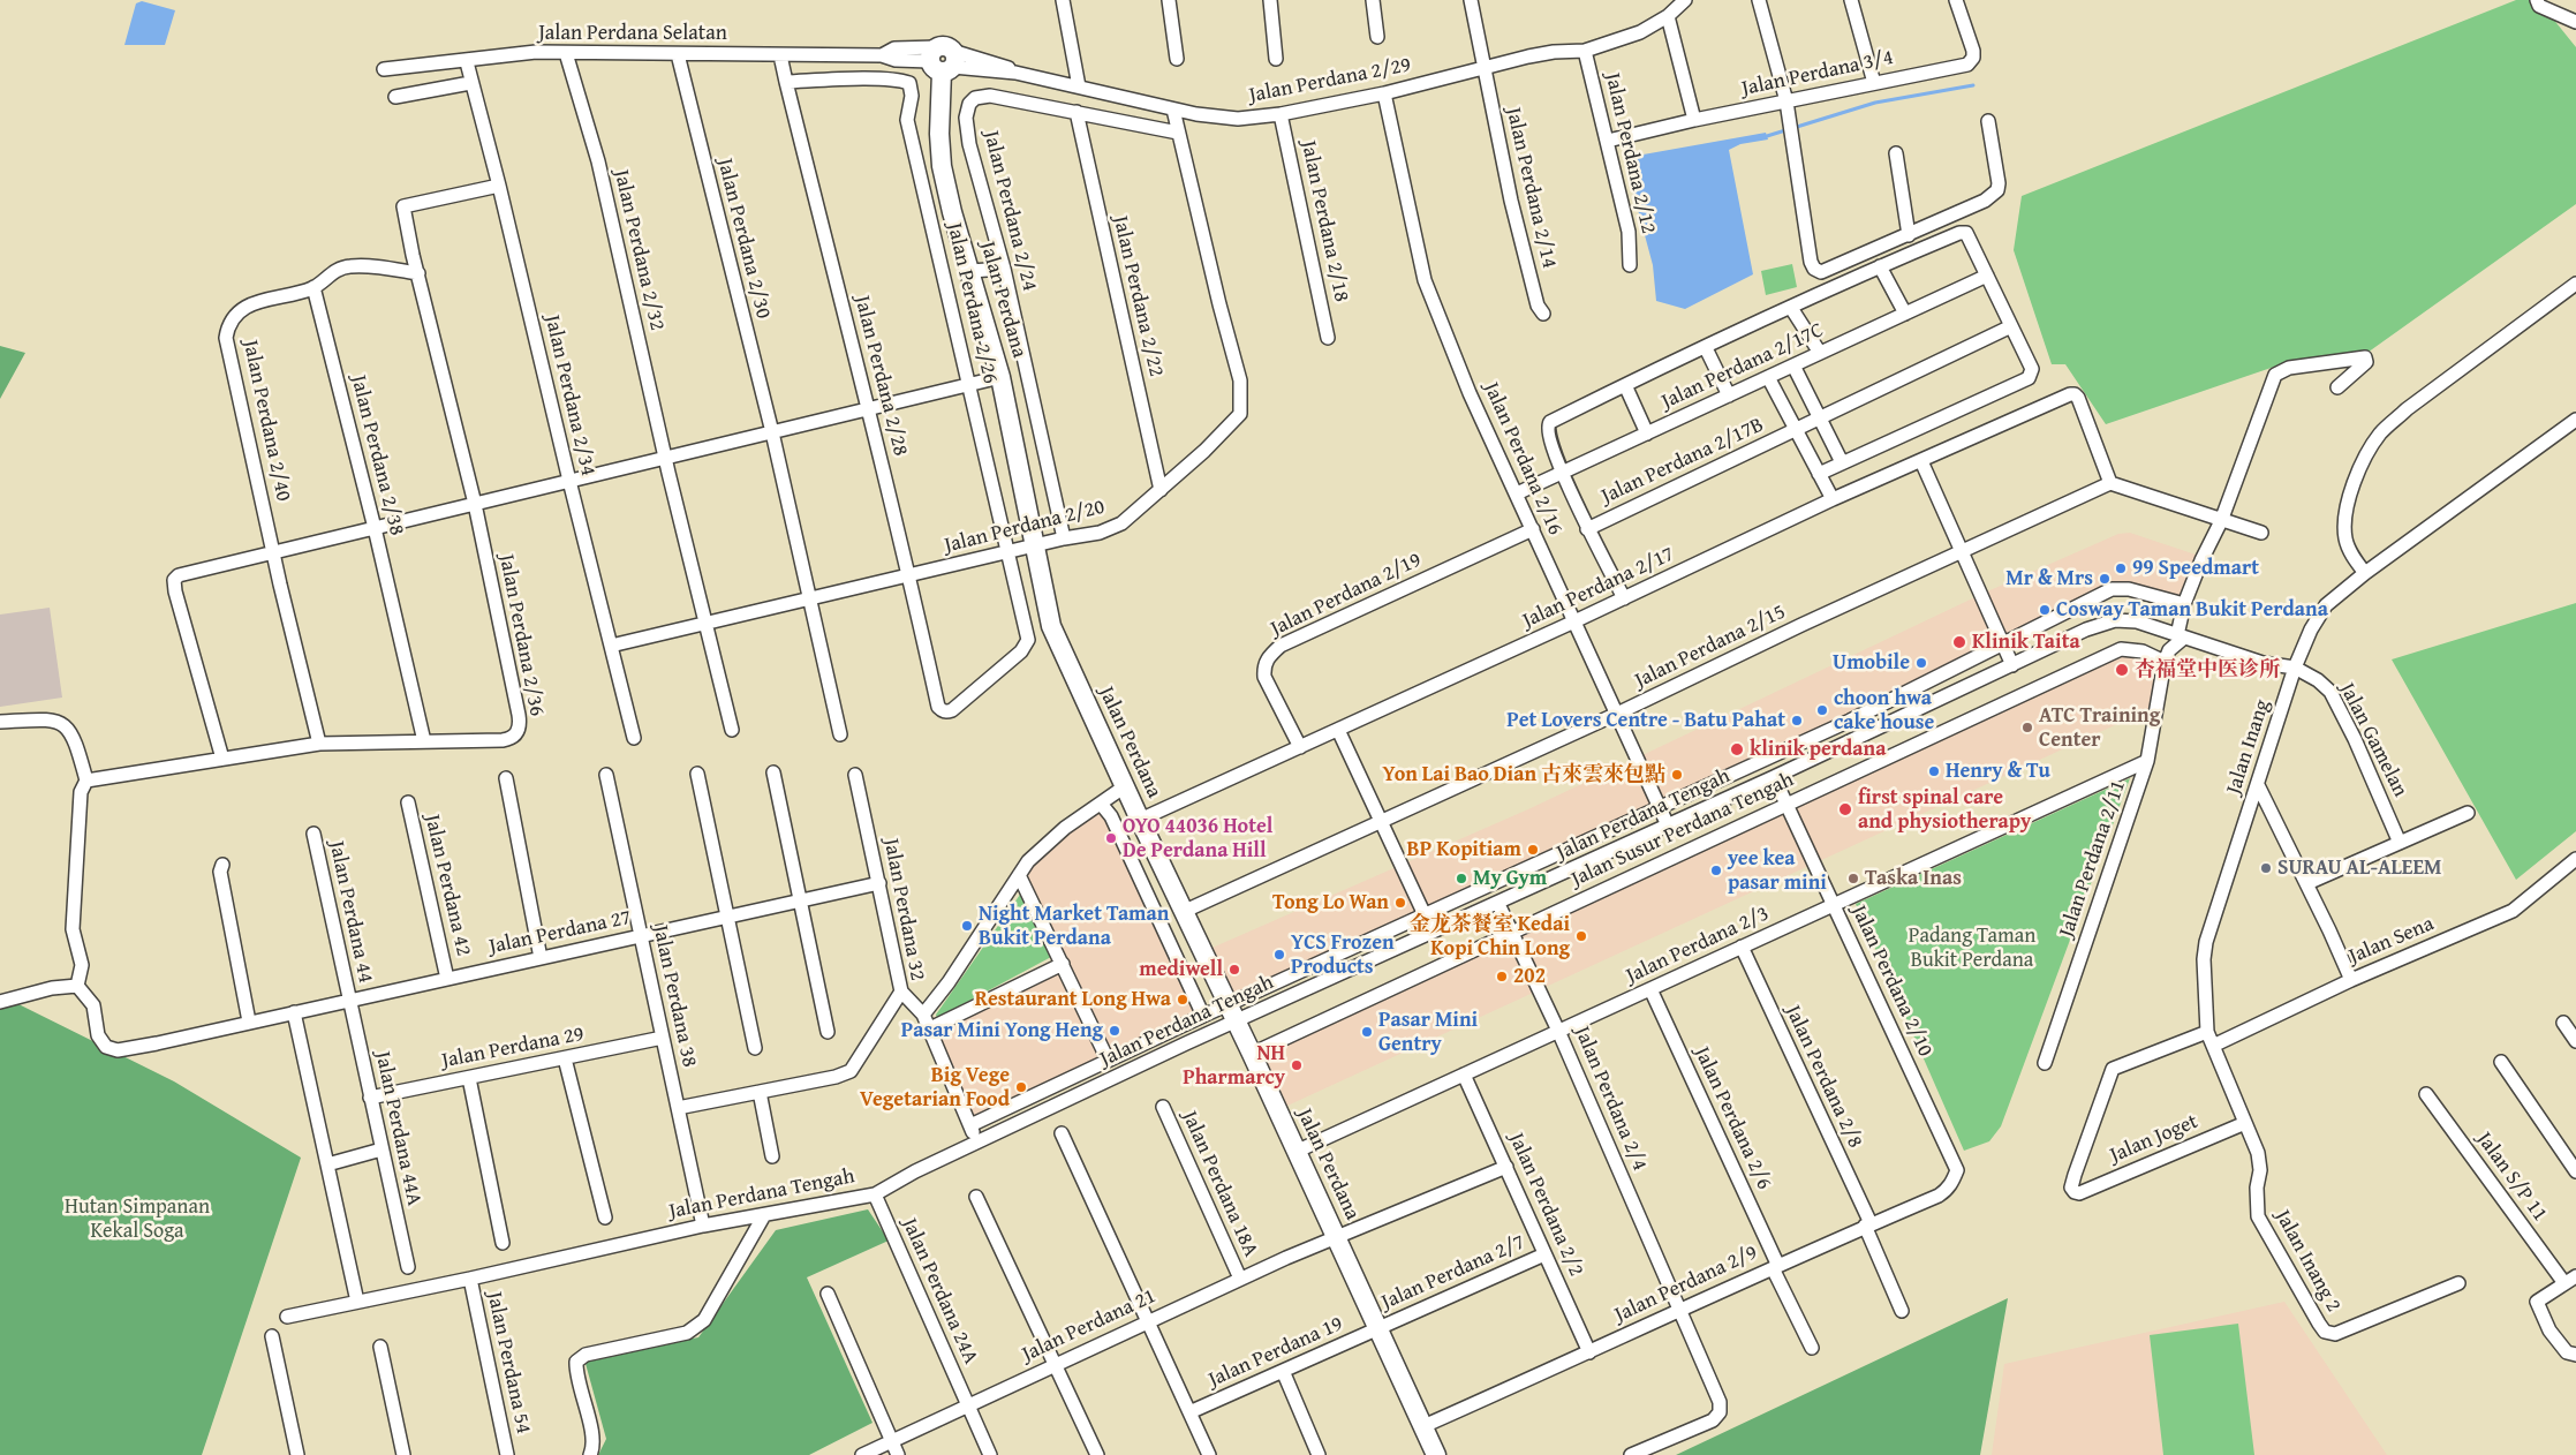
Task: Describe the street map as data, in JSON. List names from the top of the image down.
{
  "streets": {
    "street": [
      "Jalan Perdana Selatan",
      "Jalan Perdana 3/4",
      "Jalan Perdana 2/29",
      "Jalan Perdana 2/12",
      "Jalan Perdana 2/14",
      "Jalan Perdana 2/24",
      "Jalan Perdana 2/18",
      "Jalan Perdana 2/30",
      "Jalan Perdana 2/32",
      "Jalan Perdana 2/22",
      "Jalan Perdana",
      "Jalan Perdana 2/26",
      "Jalan Perdana 2/17C",
      "Jalan Perdana 2/28",
      "Jalan Perdana 2/34",
      "Jalan Perdana 2/40",
      "Jalan Perdana 2/38",
      "Jalan Perdana 2/16",
      "Jalan Perdana 2/17B",
      "Jalan Perdana 2/20",
      "Jalan Perdana 2/17",
      "Jalan Perdana 2/19",
      "Jalan Perdana 2/36",
      "Jalan Perdana 2/15",
      "Jalan Gamelan",
      "Jalan Inang",
      "Jalan Perdana Tengah",
      "Jalan Susur Perdana Tengah",
      "Jalan Perdana 2/11",
      "Jalan Perdana 42",
      "Jalan Perdana 32",
      "Jalan Perdana 44",
      "Jalan Perdana 27",
      "Jalan Sena",
      "Jalan Perdana 2/3",
      "Jalan Perdana 2/10",
      "Jalan Perdana 38",
      "Jalan Perdana 29",
      "Jalan Perdana 2/8",
      "Jalan Perdana 2/4",
      "Jalan Perdana 2/6",
      "Jalan Perdana 44A",
      "Jalan Joget",
      "Jalan S/P 11",
      "Jalan Perdana 18A",
      "Jalan Perdana 2/2",
      "Jalan Inang 2",
      "Jalan Perdana 2/7",
      "Jalan Perdana 2/9",
      "Jalan Perdana 24A",
      "Jalan Perdana 21",
      "Jalan Perdana 19",
      "Jalan Perdana 54"
    ]
  },
  "crossings": [
    ["Jalan Perdana Selatan", "Jalan Perdana 2/29"],
    ["Jalan Perdana Selatan", "Jalan Perdana 2/30"],
    ["Jalan Perdana Selatan", "Jalan Perdana 2/32"],
    ["Jalan Perdana Selatan", "Jalan Perdana"],
    ["Jalan Perdana Selatan", "Jalan Perdana 2/28"],
    ["Jalan Perdana Selatan", "Jalan Perdana 2/34"],
    ["Jalan Perdana 3/4", "Jalan Perdana 2/12"],
    ["Jalan Perdana 2/29", "Jalan Perdana 2/12"],
    ["Jalan Perdana 2/29", "Jalan Perdana 2/14"],
    ["Jalan Perdana 2/29", "Jalan Perdana 2/18"],
    ["Jalan Perdana 2/29", "Jalan Perdana"],
    ["Jalan Perdana 2/29", "Jalan Perdana 2/16"],
    ["Jalan Perdana 2/29", "Jalan Perdana 2/20"],
    ["Jalan Perdana 2/24", "Jalan Perdana 2/22"],
    ["Jalan Perdana 2/24", "Jalan Perdana 2/20"],
    ["Jalan Perdana 2/30", "Jalan Perdana 2/20"],
    ["Jalan Perdana 2/32", "Jalan Perdana 2/20"],
    ["Jalan Perdana 2/22", "Jalan Perdana 2/20"],
    ["Jalan Perdana", "Jalan Perdana 2/20"],
    ["Jalan Perdana", "Jalan Perdana 2/17"],
    ["Jalan Perdana", "Jalan Perdana 2/15"],
    ["Jalan Perdana", "Jalan Perdana Tengah"],
    ["Jalan Perdana", "Jalan Susur Perdana Tengah"],
    ["Jalan Perdana", "Jalan Perdana 2/3"],
    ["Jalan Perdana", "Jalan Perdana 2/7"],
    ["Jalan Perdana", "Jalan Perdana 2/9"],
    ["Jalan Perdana", "Jalan Perdana 21"],
    ["Jalan Perdana", "Jalan Perdana 19"],
    ["Jalan Perdana 2/26", "Jalan Perdana 2/28"],
    ["Jalan Perdana 2/26", "Jalan Perdana 2/20"],
    ["Jalan Perdana 2/17C", "Jalan Perdana 2/16"],
    ["Jalan Perdana 2/28", "Jalan Perdana 2/20"],
    ["Jalan Perdana 2/34", "Jalan Perdana 2/20"],
    ["Jalan Perdana 2/34", "Jalan Perdana 2/36"],
    ["Jalan Perdana 2/40", "Jalan Perdana 2/38"],
    ["Jalan Perdana 2/40", "Jalan Perdana 2/36"],
    ["Jalan Perdana 2/38", "Jalan Perdana 2/36"],
    ["Jalan Perdana 2/16", "Jalan Perdana 2/17"],
    ["Jalan Perdana 2/16", "Jalan Perdana 2/19"],
    ["Jalan Perdana 2/16", "Jalan Perdana 2/15"],
    ["Jalan Perdana 2/16", "Jalan Perdana Tengah"],
    ["Jalan Perdana 2/16", "Jalan Susur Perdana Tengah"],
    ["Jalan Perdana 2/17", "Jalan Perdana 2/19"],
    ["Jalan Perdana 2/17", "Jalan Perdana 2/15"],
    ["Jalan Gamelan", "Jalan Inang"],
    ["Jalan Gamelan", "Jalan Perdana Tengah"],
    ["Jalan Inang", "Jalan Perdana Tengah"],
    ["Jalan Inang", "Jalan Sena"],
    ["Jalan Inang", "Jalan Joget"],
    ["Jalan Inang", "Jalan Inang 2"],
    ["Jalan Perdana Tengah", "Jalan Susur Perdana Tengah"],
    ["Jalan Perdana Tengah", "Jalan Perdana 2/11"],
    ["Jalan Perdana Tengah", "Jalan Perdana 2/10"],
    ["Jalan Perdana Tengah", "Jalan Perdana 38"],
    ["Jalan Perdana Tengah", "Jalan Perdana 2/4"],
    ["Jalan Perdana Tengah", "Jalan Perdana 24A"],
    ["Jalan Perdana Tengah", "Jalan Perdana 54"],
    ["Jalan Susur Perdana Tengah", "Jalan Perdana 2/11"],
    ["Jalan Susur Perdana Tengah", "Jalan Perdana 2/10"],
    ["Jalan Susur Perdana Tengah", "Jalan Perdana 2/4"],
    ["Jalan Perdana 2/11", "Jalan Perdana 2/3"],
    ["Jalan Perdana 42", "Jalan Perdana 27"],
    ["Jalan Perdana 32", "Jalan Perdana 27"],
    ["Jalan Perdana 32", "Jalan Perdana 38"],
    ["Jalan Perdana 44", "Jalan Perdana 27"],
    ["Jalan Perdana 44", "Jalan Perdana 44A"],
    ["Jalan Perdana 27", "Jalan Perdana 38"],
    ["Jalan Perdana 27", "Jalan Perdana 44A"],
    ["Jalan Perdana 2/3", "Jalan Perdana 2/10"],
    ["Jalan Perdana 2/3", "Jalan Perdana 2/8"],
    ["Jalan Perdana 2/3", "Jalan Perdana 2/4"],
    ["Jalan Perdana 2/3", "Jalan Perdana 2/6"],
    ["Jalan Perdana 2/3", "Jalan Perdana 2/2"],
    ["Jalan Perdana 2/10", "Jalan Perdana 2/9"],
    ["Jalan Perdana 38", "Jalan Perdana 29"],
    ["Jalan Perdana 29", "Jalan Perdana 44A"],
    ["Jalan Perdana 2/8", "Jalan Perdana 2/9"],
    ["Jalan Perdana 2/4", "Jalan Perdana 2/9"],
    ["Jalan Perdana 2/6", "Jalan Perdana 2/9"],
    ["Jalan Perdana 18A", "Jalan Perdana 21"],
    ["Jalan Perdana 2/2", "Jalan Perdana 2/7"],
    ["Jalan Perdana 2/2", "Jalan Perdana 2/9"],
    ["Jalan Perdana 2/2", "Jalan Perdana 21"],
    ["Jalan Perdana 2/7", "Jalan Perdana 19"],
    ["Jalan Perdana 24A", "Jalan Perdana 21"]
  ],
  "parks": ["Padang Taman Bukit Perdana", "Hutan Simpanan Kekal Soga"],
  "places": [
    "99 Speedmart",
    "Mr & Mrs",
    "Cosway Taman Bukit Perdana",
    "Klinik Taita",
    "Umobile",
    "杏福堂中医诊所",
    "choon hwa cake house",
    "Pet Lovers Centre - Batu Pahat",
    "ATC Training Center",
    "klinik perdana",
    "Henry & Tu",
    "Yon Lai Bao Dian 古來雲來包點",
    "first spinal care and physiotherapy",
    "OYO 44036 Hotel De Perdana Hill",
    "BP Kopitiam",
    "SURAU AL-ALEEM",
    "yee kea pasar mini",
    "My Gym",
    "Taska Inas",
    "Tong Lo Wan",
    "Night Market Taman Bukit Perdana",
    "金龙茶餐室 Kedai Kopi Chin Long",
    "YCS Frozen Products",
    "mediwell",
    "202",
    "Restaurant Long Hwa",
    "Pasar Mini Yong Heng",
    "Pasar Mini Gentry",
    "NH Pharmarcy",
    "Big Vege Vegetarian Food"
  ]
}
